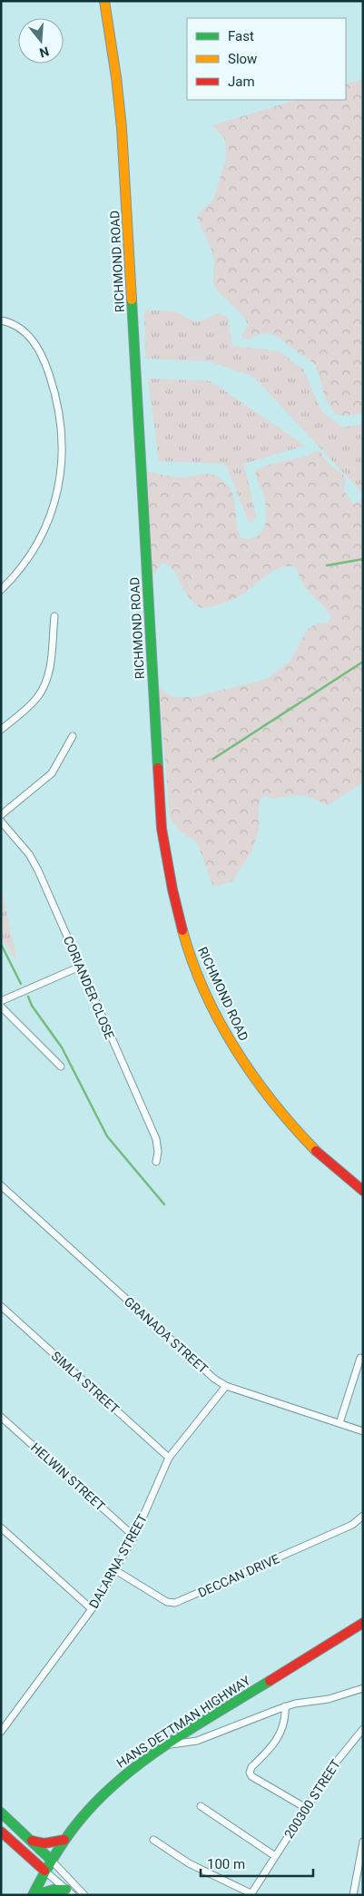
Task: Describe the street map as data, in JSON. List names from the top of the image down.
{
  "streets": {
    "main road": ["RICHMOND ROAD", "HANS DETTMAN HIGHWAY"],
    "street": [
      "CORIANDER CLOSE",
      "GRANADA STREET",
      "SIMLA STREET",
      "HELWIN STREET",
      "DALARNA STREET",
      "DECCAN DRIVE",
      "200300 STREET"
    ]
  },
  "crossings": [
    ["GRANADA STREET", "DALARNA STREET"],
    ["SIMLA STREET", "DALARNA STREET"],
    ["HELWIN STREET", "DALARNA STREET"],
    ["DALARNA STREET", "DECCAN DRIVE"]
  ],
  "legend": ["Fast", "Slow", "Jam"],
  "scale_bar": "100 m",
  "north": "bottom"
}
